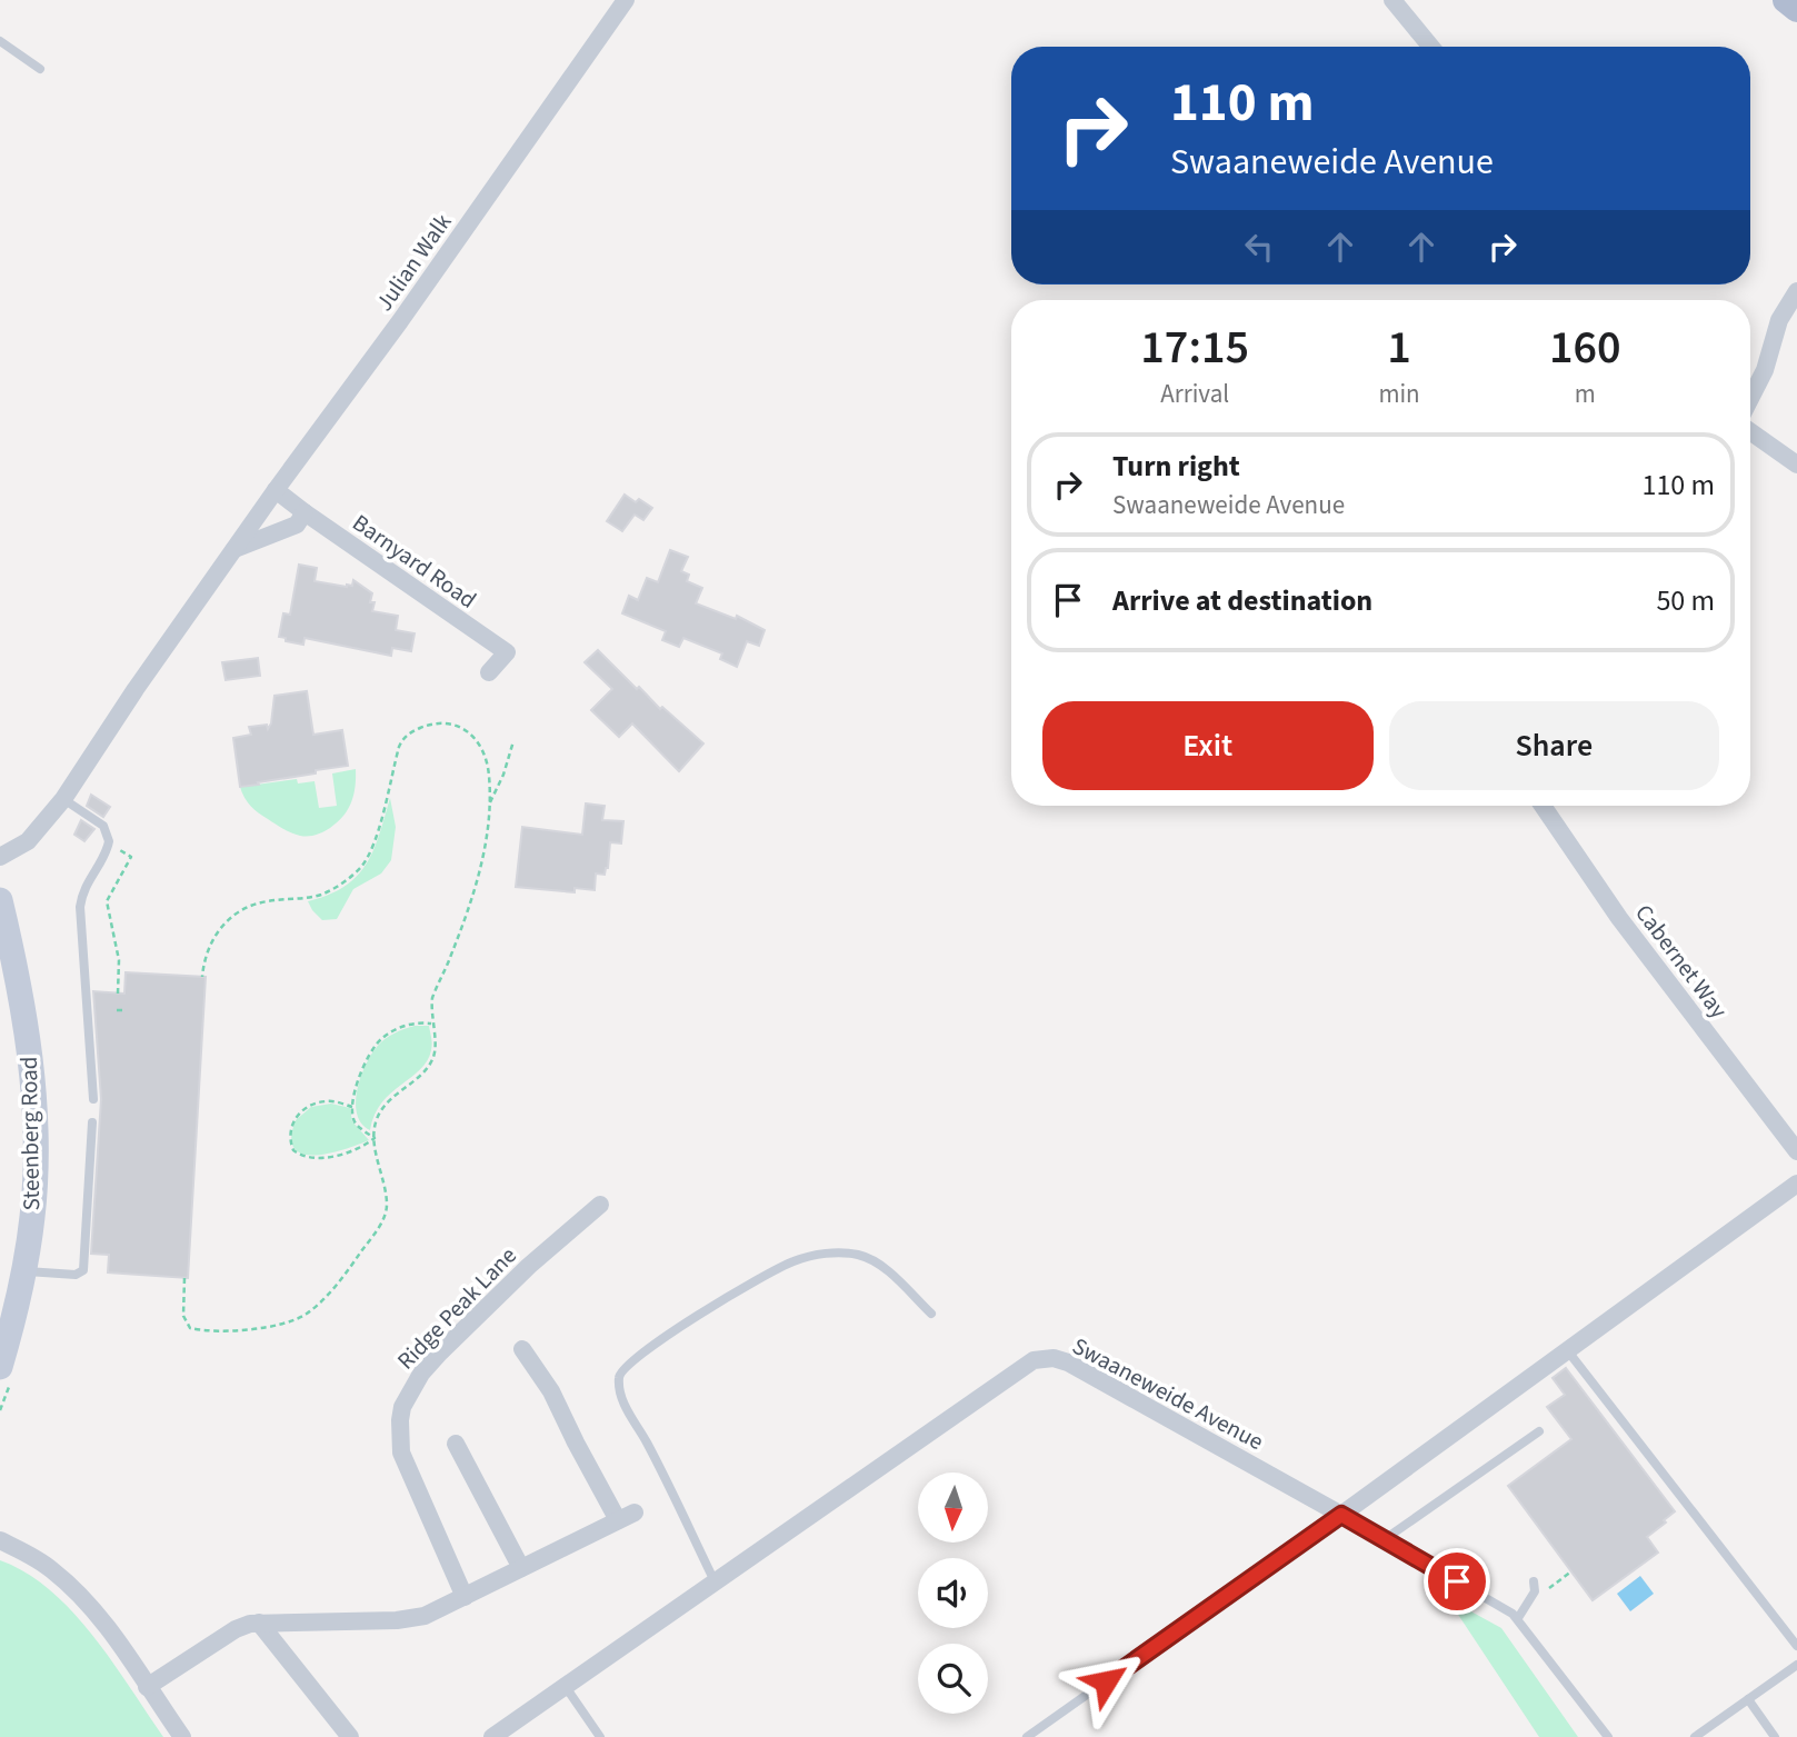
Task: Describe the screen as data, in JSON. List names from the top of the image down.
{
  "streets": {
    "main road": ["Steenberg Road"],
    "street": [
      "Julian Walk",
      "Barnyard Road",
      "Cabernet Way",
      "Ridge Peak Lane",
      "Swaaneweide Avenue"
    ]
  },
  "crossings": [
    ["Julian Walk", "Barnyard Road"]
  ],
  "north": "bottom",
  "page": {
    "turn": ["110 m", "Swaaneweide Avenue"],
    "eta": [
      "17:15",
      "Arrival",
      "1",
      "min",
      "160",
      "m"
    ],
    "list": [
      {
        "name": "Turn right",
        "note": "Swaaneweide Avenue",
        "value": "110 m"
      },
      {
        "name": "Arrive at destination",
        "value": "50 m"
      }
    ],
    "buttons": ["Exit", "Share"]
  }
}
